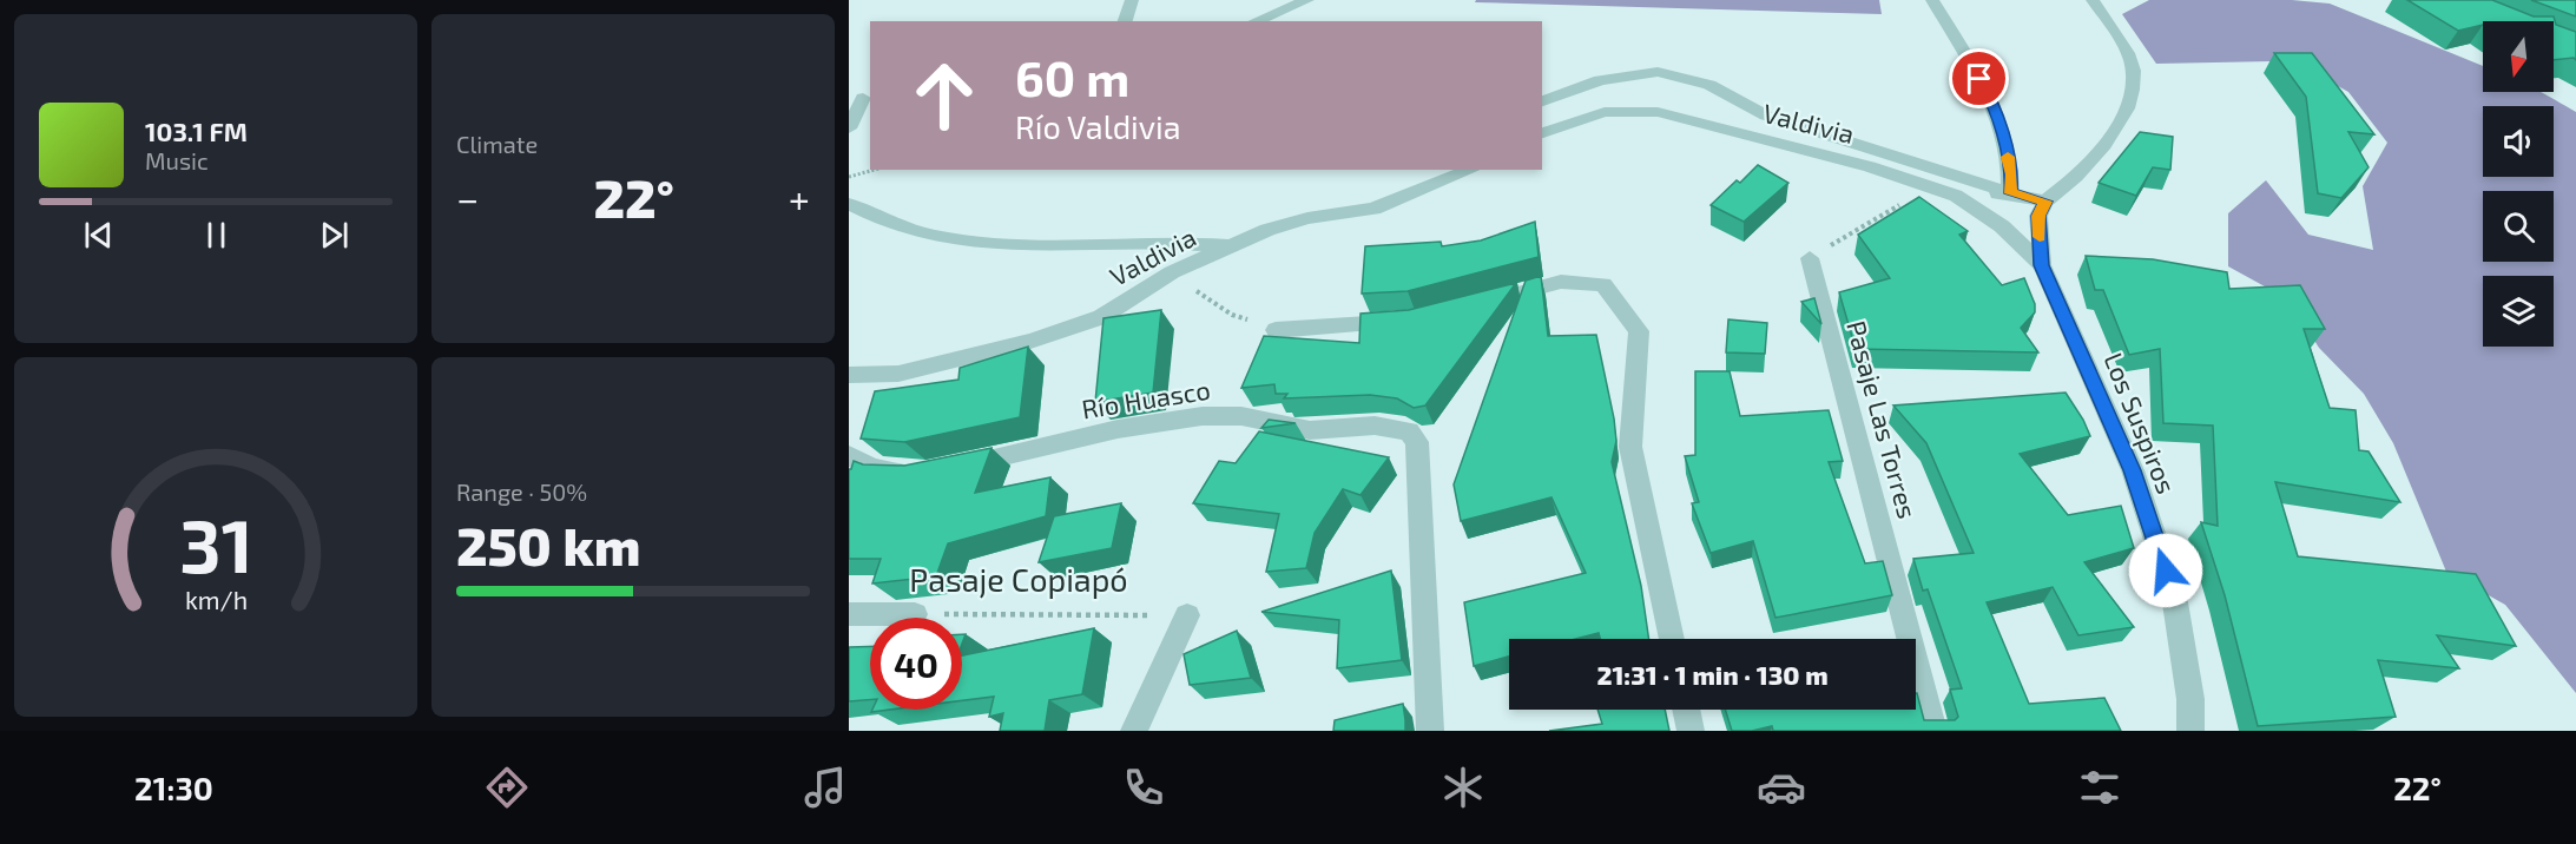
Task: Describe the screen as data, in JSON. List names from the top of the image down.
{
  "streets": {
    "street": [
      "Valdivia",
      "Río Huasco",
      "Pasaje Las Torres",
      "Los Suspiros",
      "Pasaje Copiapó"
    ]
  },
  "crossings": [
    ["Valdivia", "Los Suspiros"]
  ],
  "north": "bottom",
  "page": {
    "tile": [
      "Climate",
      ["Range · 50%", "250 km"]
    ],
    "turn": ["60 m", "Río Valdivia"],
    "song": ["103.1 FM", "Music"],
    "heat": ["−", "22°", "+"],
    "limit": "40",
    "trip": "21:31 · 1 min · 130 m",
    "tabs": ["21:30", "22°"],
    "gauge": ["31", "km/h"]
  }
}
